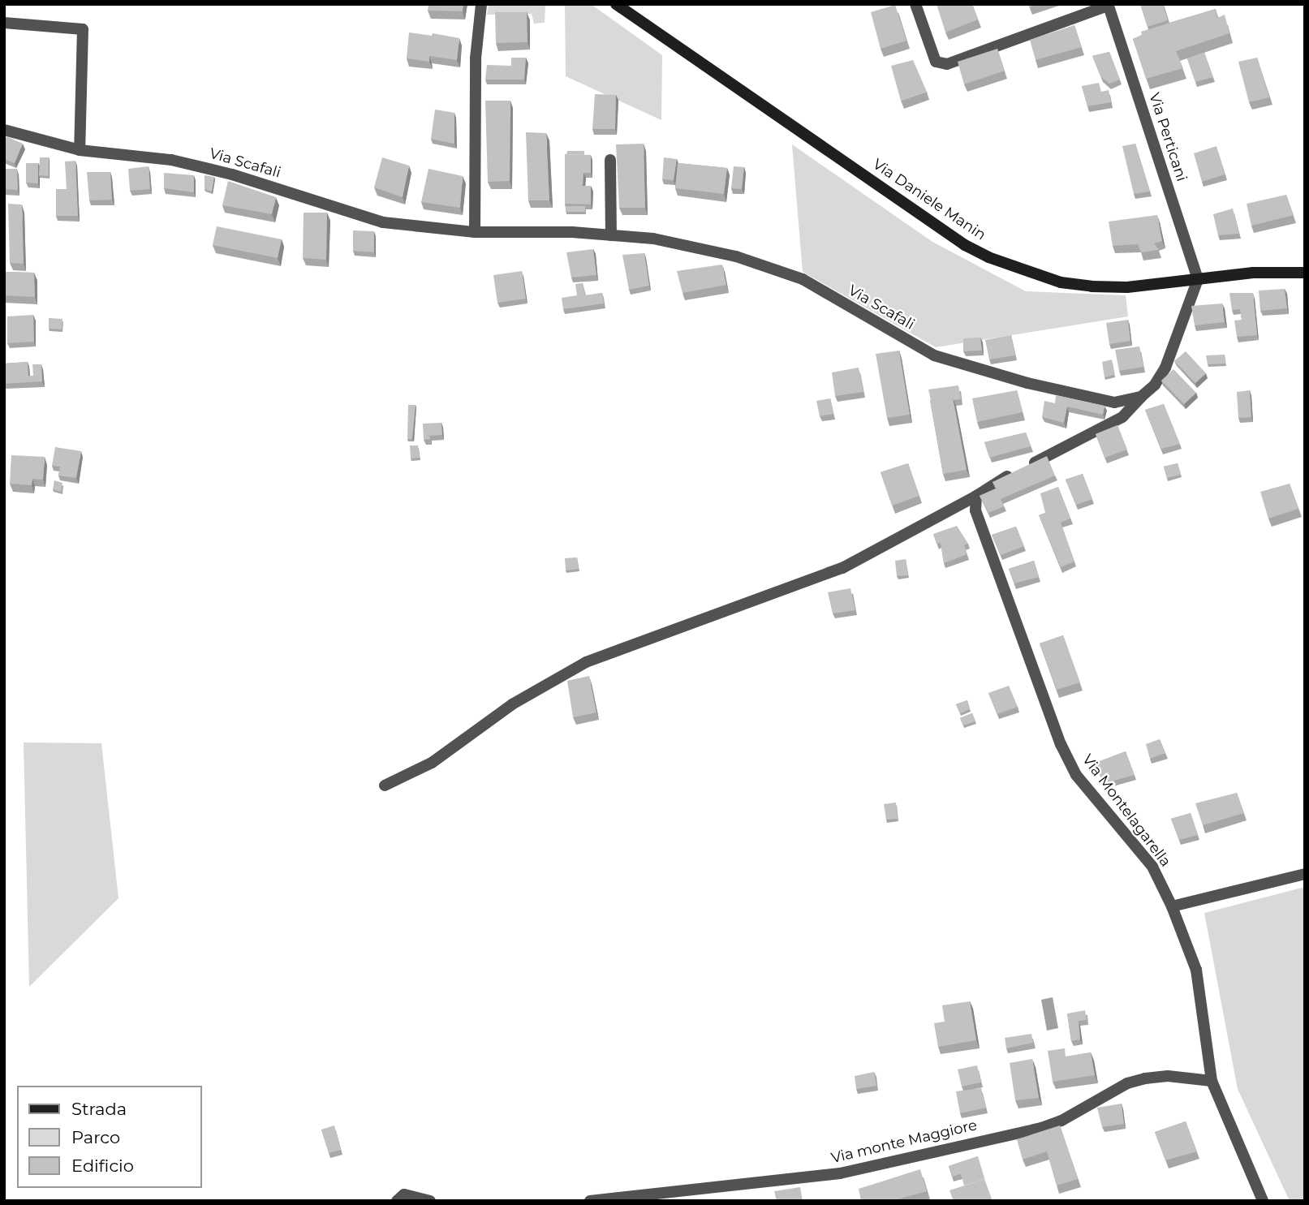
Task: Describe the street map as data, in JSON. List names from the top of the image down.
{
  "streets": {
    "main road": ["Via Daniele Manin"],
    "street": [
      "Via Perticani",
      "Via Scafali",
      "Via Montelagarella",
      "Via monte Maggiore"
    ]
  },
  "crossings": [
    ["Via Perticani", "Via Daniele Manin"],
    ["Via Montelagarella", "Via monte Maggiore"]
  ],
  "legend": ["Strada", "Parco", "Edificio"]
}
